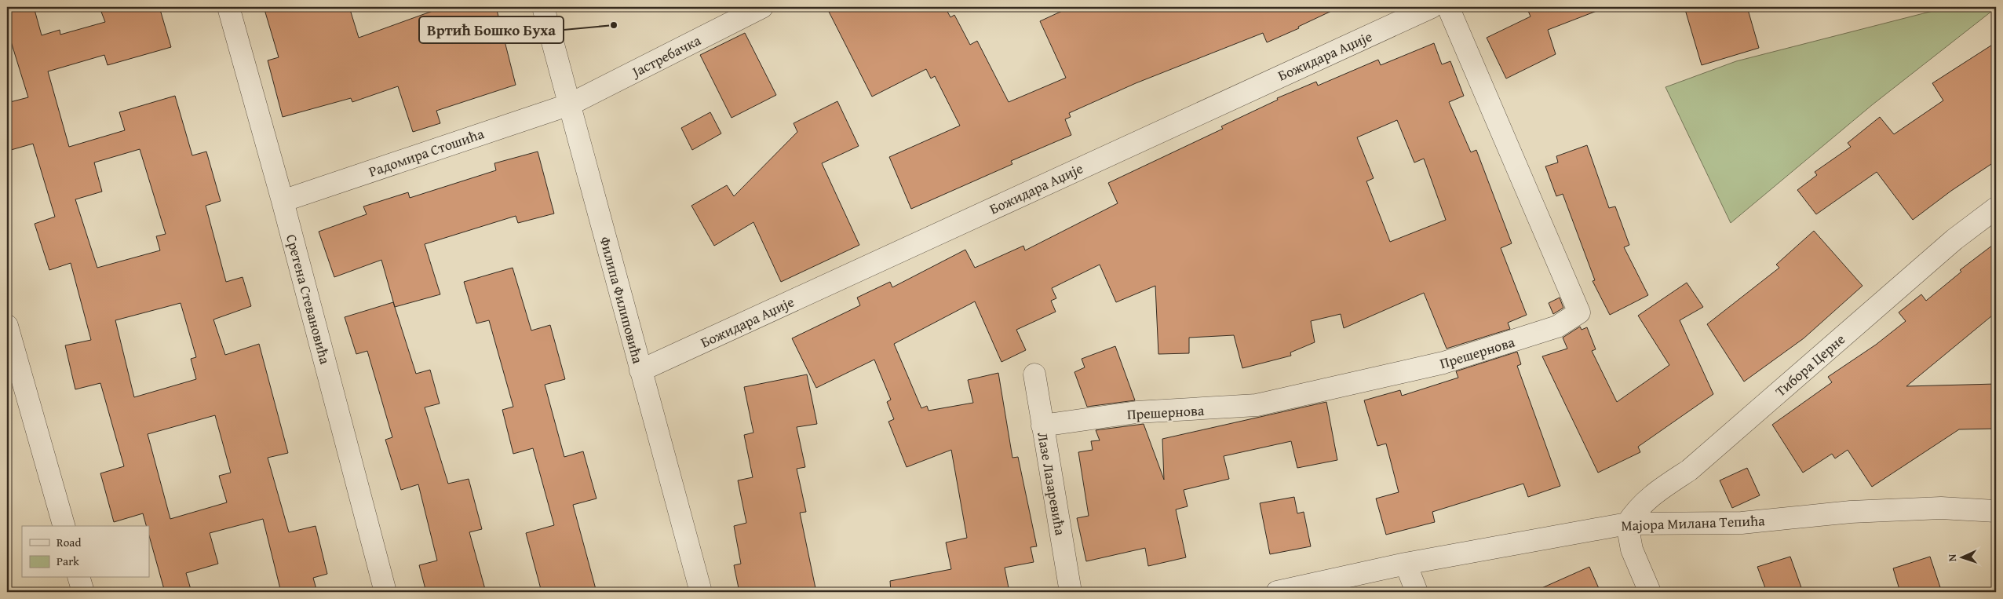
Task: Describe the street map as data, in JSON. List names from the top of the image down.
{
  "streets": {
    "street": [
      "Јастребачка",
      "Божидара Аџије",
      "Радомира Стошића",
      "Сретена Стевановића",
      "Филипа Филиповића",
      "Прешернова",
      "Тибора Церне",
      "Лазе Лазаревића",
      "Мајора Милана Тепића"
    ]
  },
  "crossings": [
    ["Јастребачка", "Радомира Стошића"],
    ["Јастребачка", "Филипа Филиповића"],
    ["Божидара Аџије", "Филипа Филиповића"],
    ["Радомира Стошића", "Сретена Стевановића"],
    ["Радомира Стошића", "Филипа Филиповића"],
    ["Прешернова", "Лазе Лазаревића"],
    ["Тибора Церне", "Мајора Милана Тепића"]
  ],
  "places": ["Вртић Бошко Буха"],
  "legend": ["Road", "Park"],
  "north": "left"
}
